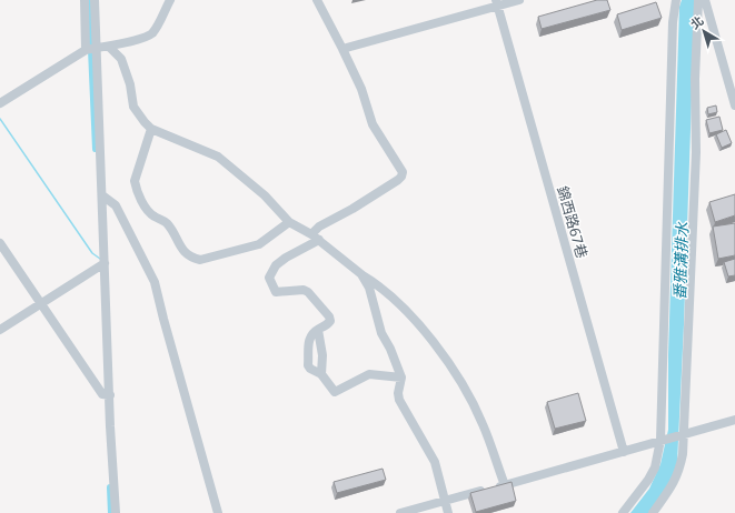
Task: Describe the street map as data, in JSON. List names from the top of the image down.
{
  "streets": {
    "street": ["錦西路67巷"]
  },
  "water": ["番雅溝排水"],
  "north": "top left"
}
